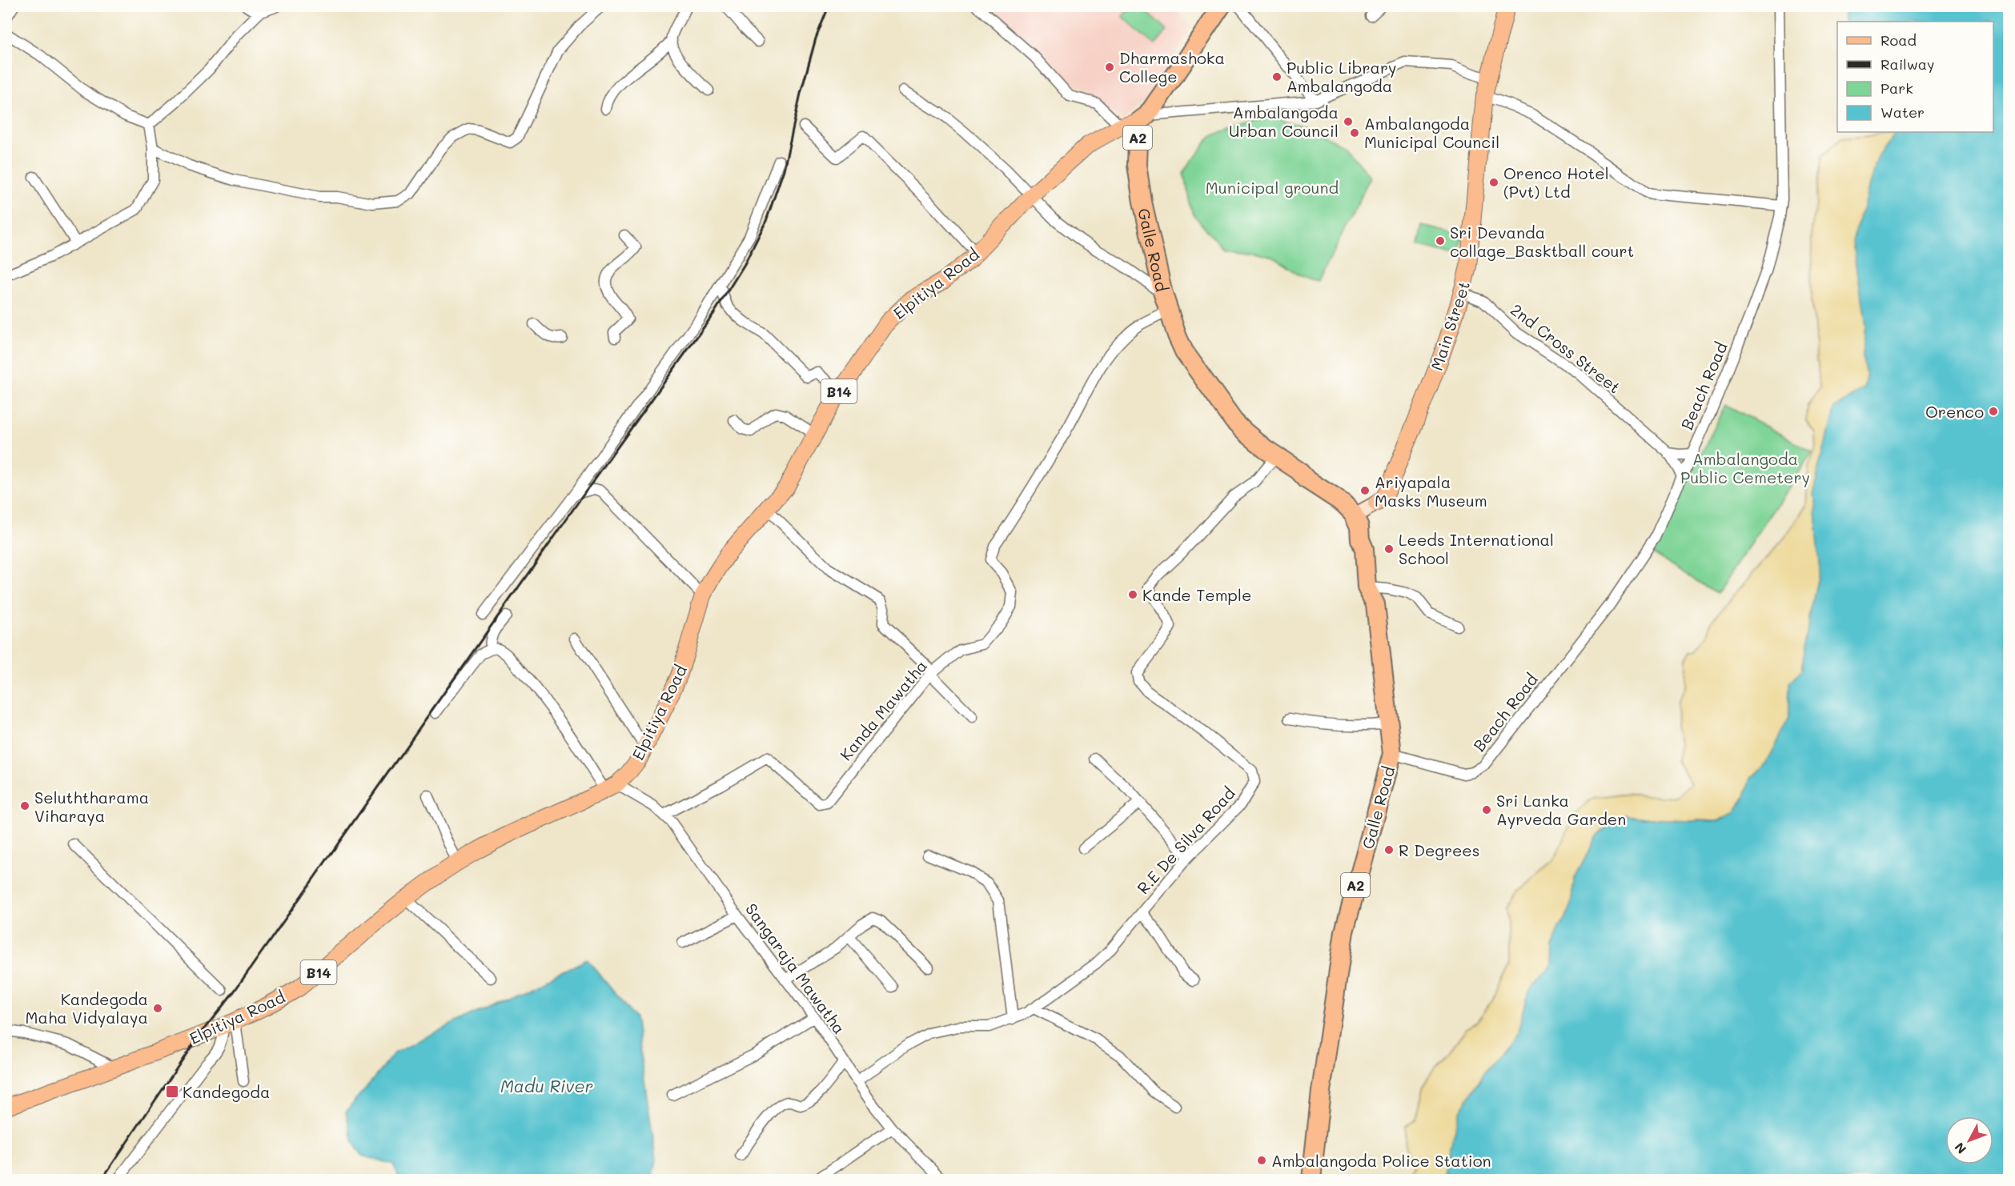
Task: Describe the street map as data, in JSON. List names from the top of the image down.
{
  "streets": {
    "highway": ["A2", "Galle Road"],
    "main road": ["Elpitiya Road", "Main Street", "B14"],
    "street": [
      "2nd Cross Street",
      "Beach Road",
      "Kanda Mawatha",
      "R.E De Silva Road",
      "Sangaraja Mawatha"
    ]
  },
  "crossings": [
    ["A2", "Galle Road"],
    ["A2", "Elpitiya Road"],
    ["Galle Road", "Elpitiya Road"],
    ["Galle Road", "Main Street"],
    ["Galle Road", "Beach Road"],
    ["Galle Road", "Kanda Mawatha"],
    ["Galle Road", "R.E De Silva Road"],
    ["Elpitiya Road", "Sangaraja Mawatha"],
    ["Main Street", "2nd Cross Street"],
    ["2nd Cross Street", "Beach Road"],
    ["Kanda Mawatha", "Sangaraja Mawatha"],
    ["R.E De Silva Road", "Sangaraja Mawatha"]
  ],
  "water": ["Madu River"],
  "parks": ["Municipal ground", "Ambalangoda Public Cemetery"],
  "places": {
    "other": [
      "Dharmashoka College",
      "Public Library Ambalangoda",
      "Ambalangoda Urban Council",
      "Ambalangoda Municipal Council",
      "Orenco Hotel (Pvt) Ltd",
      "Sri Devanda collage_Basktball court",
      "Orenco",
      "Ariyapala Masks Museum",
      "Leeds International School",
      "Kande Temple",
      "Seluththarama Viharaya",
      "Sri Lanka Ayrveda Garden",
      "R Degrees",
      "Kandegoda Maha Vidyalaya",
      "Ambalangoda Police Station"
    ],
    "transit": ["Kandegoda"]
  },
  "legend": [
    "Road",
    "Railway",
    "Park",
    "Water"
  ],
  "north": "bottom left"
}
